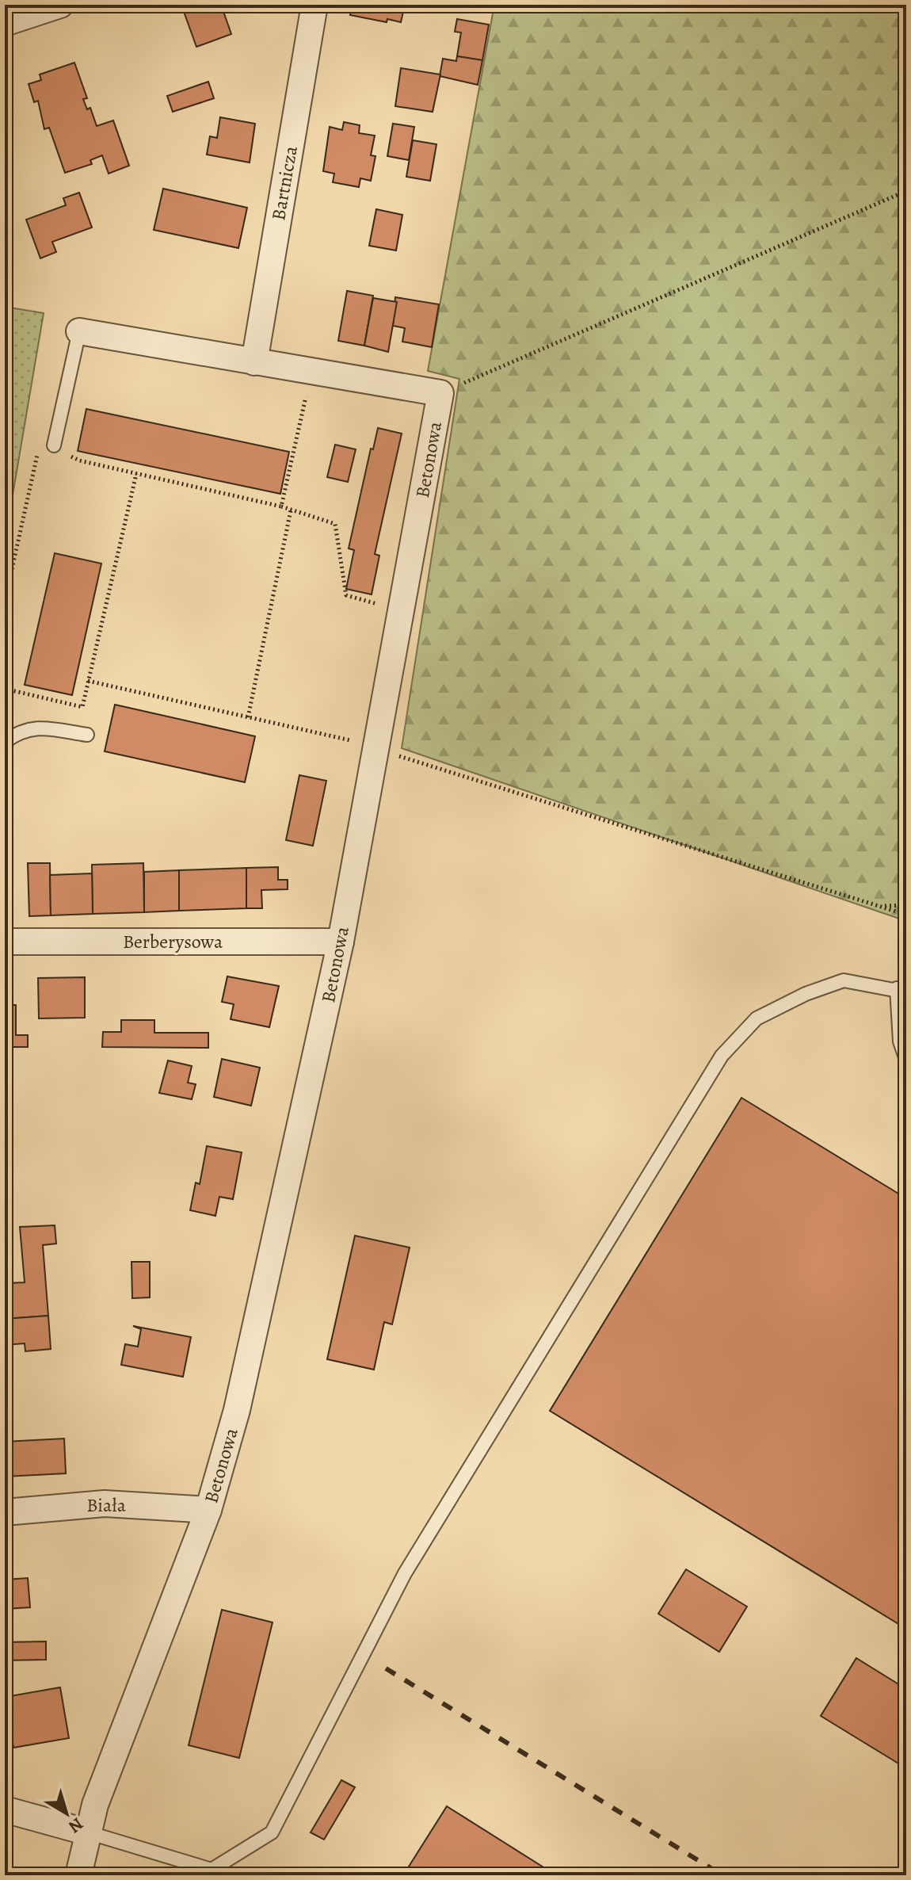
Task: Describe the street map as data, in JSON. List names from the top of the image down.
{
  "streets": {
    "street": [
      "Bartnicza",
      "Betonowa",
      "Berberysowa",
      "Biała"
    ]
  },
  "crossings": [
    ["Betonowa", "Berberysowa"],
    ["Betonowa", "Biała"]
  ],
  "north": "bottom right"
}
